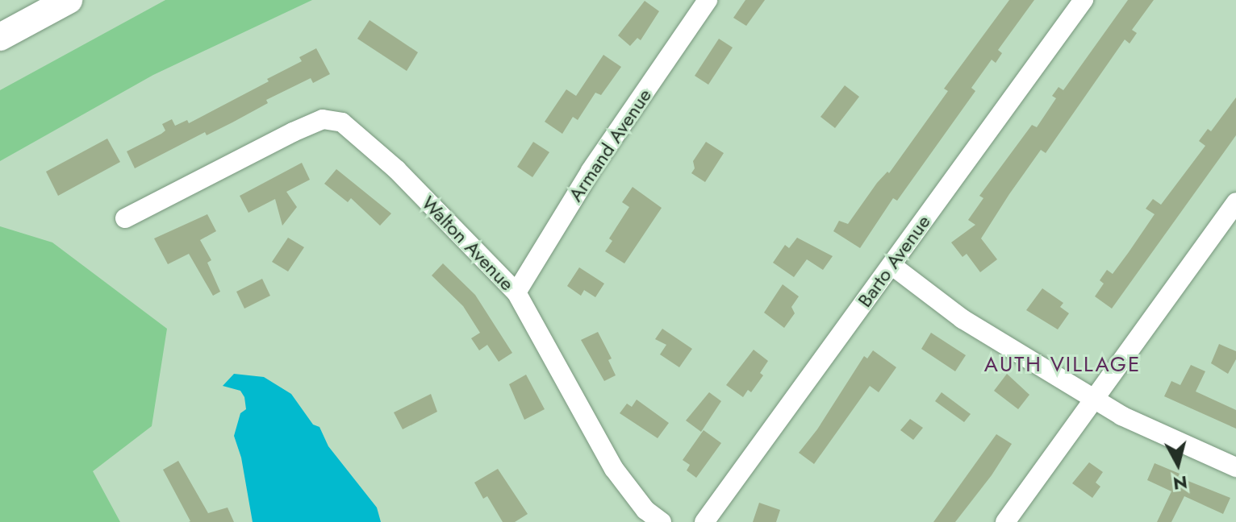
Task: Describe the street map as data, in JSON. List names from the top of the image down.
{
  "streets": {
    "street": ["Armand Avenue", "Walton Avenue", "Barto Avenue"]
  },
  "crossings": [
    ["Armand Avenue", "Walton Avenue"]
  ],
  "districts": ["AUTH VILLAGE"],
  "north": "bottom"
}
